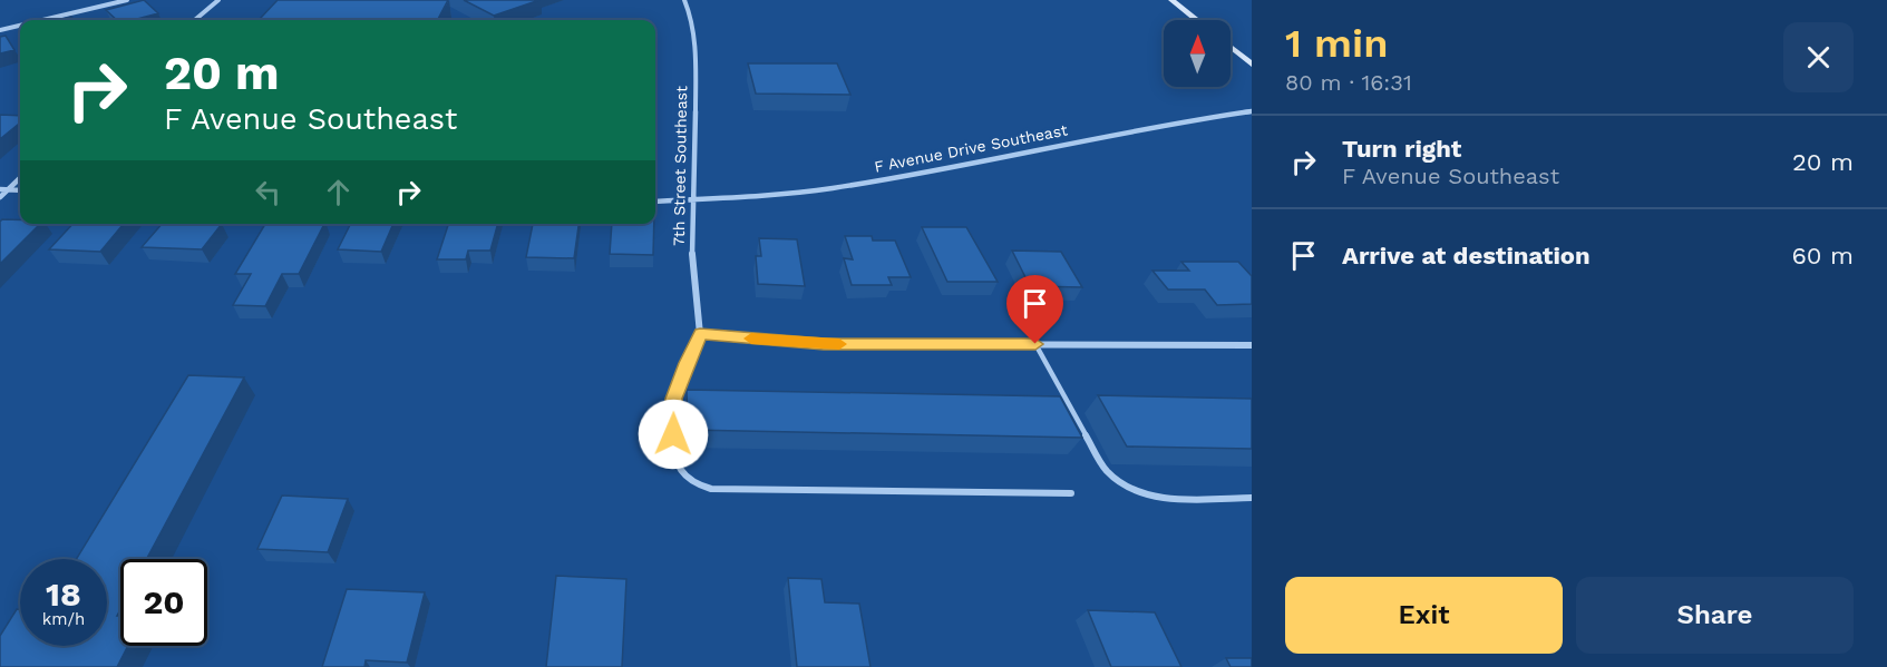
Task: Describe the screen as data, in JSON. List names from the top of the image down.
{
  "streets": {
    "street": ["F Avenue Drive Southeast", "7th Street Southeast"]
  },
  "crossings": [
    ["F Avenue Drive Southeast", "7th Street Southeast"]
  ],
  "north": "top",
  "page": {
    "heading": ["1 min", "80 m · 16:31"],
    "turn": ["20 m", "F Avenue Southeast"],
    "list": [
      {
        "name": "Turn right",
        "note": "F Avenue Southeast",
        "value": "20 m"
      },
      {
        "name": "Arrive at destination",
        "value": "60 m"
      }
    ],
    "speed": "18 km/h",
    "limit": "20",
    "buttons": ["Exit", "Share"]
  }
}
